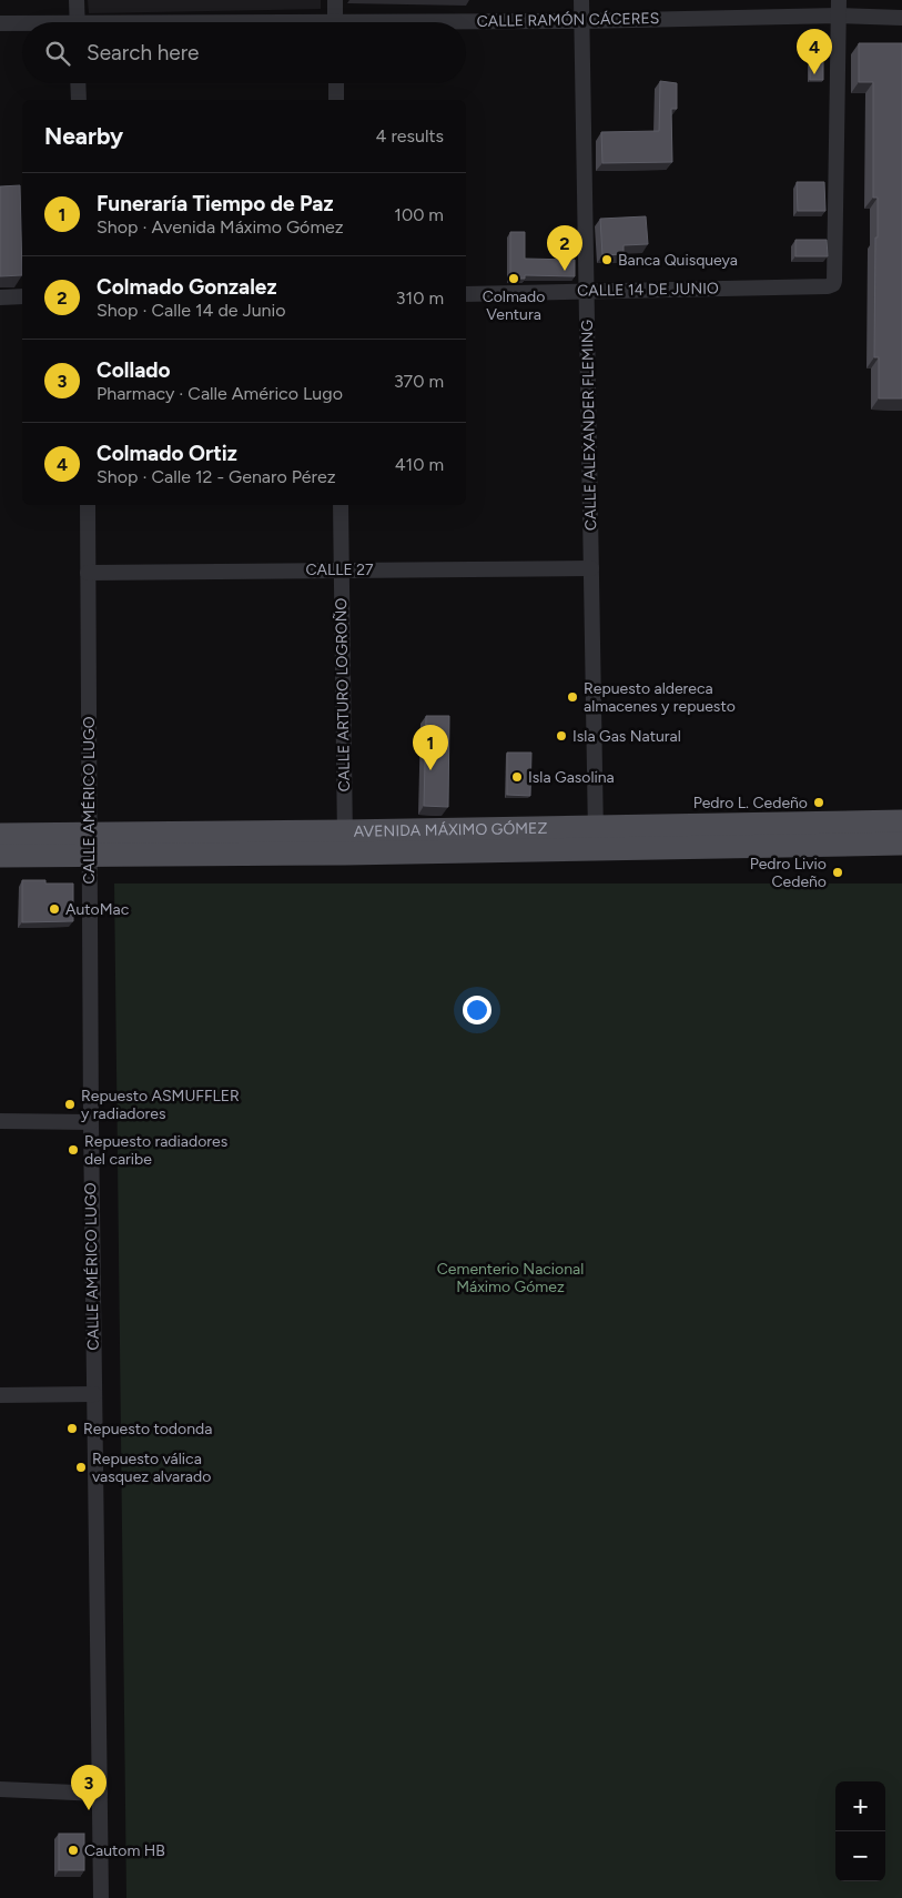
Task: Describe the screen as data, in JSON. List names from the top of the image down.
{
  "streets": {
    "main road": ["AVENIDA MÁXIMO GÓMEZ"],
    "street": [
      "CALLE RAMÓN CÁCERES",
      "CALLE 14 DE JUNIO",
      "CALLE ALEXANDER FLEMING",
      "CALLE 27",
      "CALLE ARTURO LOGROÑO",
      "CALLE AMÉRICO LUGO"
    ]
  },
  "crossings": [
    ["CALLE RAMÓN CÁCERES", "CALLE 14 DE JUNIO"],
    ["CALLE RAMÓN CÁCERES", "CALLE ALEXANDER FLEMING"],
    ["CALLE 14 DE JUNIO", "CALLE ALEXANDER FLEMING"],
    ["CALLE ALEXANDER FLEMING", "CALLE 27"],
    ["CALLE ALEXANDER FLEMING", "AVENIDA MÁXIMO GÓMEZ"],
    ["CALLE 27", "CALLE ARTURO LOGROÑO"],
    ["CALLE 27", "CALLE AMÉRICO LUGO"],
    ["CALLE ARTURO LOGROÑO", "AVENIDA MÁXIMO GÓMEZ"],
    ["CALLE AMÉRICO LUGO", "AVENIDA MÁXIMO GÓMEZ"]
  ],
  "parks": ["Cementerio Nacional Máximo Gómez"],
  "places": [
    "Banca Quisqueya",
    "Colmado Ventura",
    "Repuesto aldereca almacenes y repuesto",
    "Isla Gas Natural",
    "Isla Gasolina",
    "Pedro L. Cedeño",
    "Pedro Livio Cedeño",
    "AutoMac",
    "Repuesto ASMUFFLER y radiadores",
    "Repuesto radiadores del caribe",
    "Repuesto todonda",
    "Repuesto válica vasquez alvarado",
    "Cautom HB"
  ],
  "page": {
    "search": "Search here",
    "pins": [
      "4",
      "2",
      "1",
      "3"
    ],
    "heading": ["Nearby", "4 results"],
    "list": [
      {
        "mark": "1",
        "name": "Funeraría Tiempo de Paz",
        "note": "Shop · Avenida Máximo Gómez",
        "value": "100 m"
      },
      {
        "mark": "2",
        "name": "Colmado Gonzalez",
        "note": "Shop · Calle 14 de Junio",
        "value": "310 m"
      },
      {
        "mark": "3",
        "name": "Collado",
        "note": "Pharmacy · Calle Américo Lugo",
        "value": "370 m"
      },
      {
        "mark": "4",
        "name": "Colmado Ortiz",
        "note": "Shop · Calle 12 - Genaro Pérez",
        "value": "410 m"
      }
    ],
    "map_buttons": ["+", "−"]
  }
}
